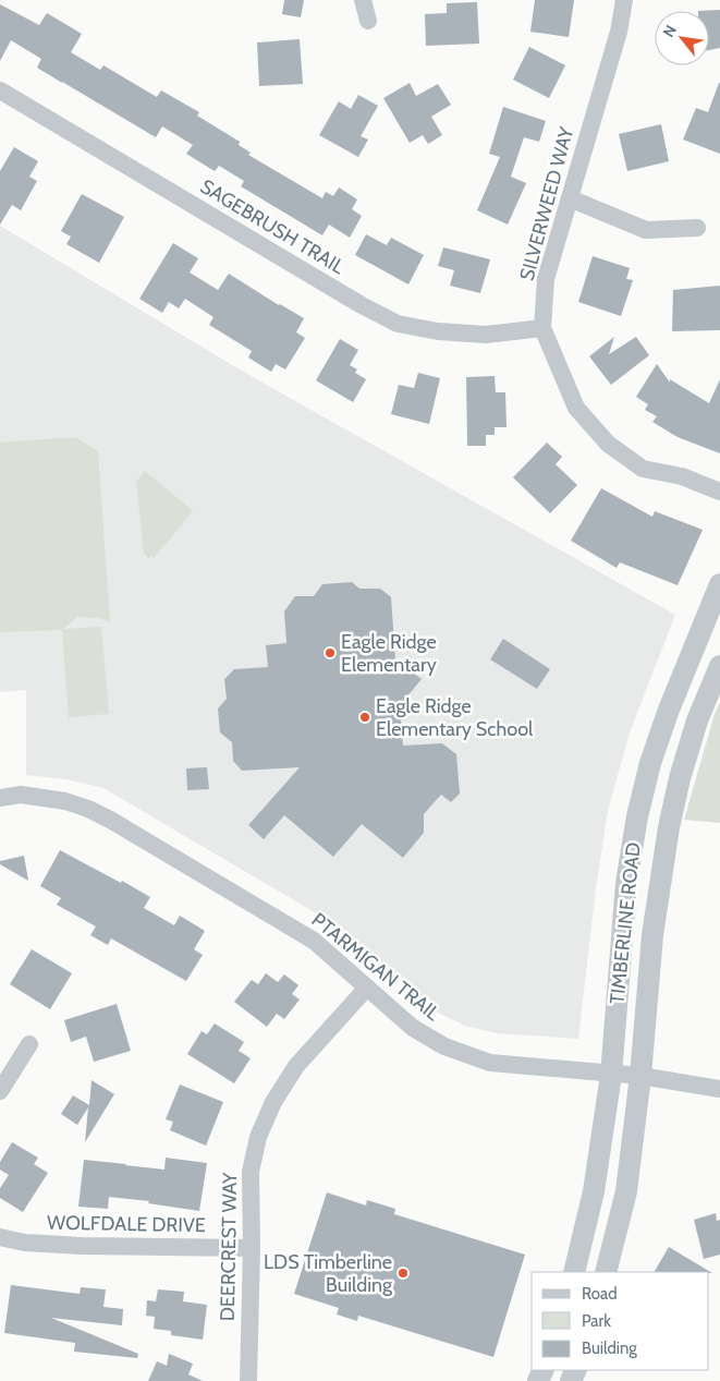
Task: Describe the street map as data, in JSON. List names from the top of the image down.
{
  "streets": {
    "street": [
      "SILVERWEED WAY",
      "SAGEBRUSH TRAIL",
      "TIMBERLINE ROAD",
      "PTARMIGAN TRAIL",
      "WOLFDALE DRIVE",
      "DEERCREST WAY"
    ]
  },
  "crossings": [
    ["SILVERWEED WAY", "SAGEBRUSH TRAIL"],
    ["TIMBERLINE ROAD", "PTARMIGAN TRAIL"],
    ["PTARMIGAN TRAIL", "DEERCREST WAY"],
    ["WOLFDALE DRIVE", "DEERCREST WAY"]
  ],
  "places": ["Eagle Ridge Elementary", "Eagle Ridge Elementary School", "LDS Timberline Building"],
  "legend": ["Road", "Park", "Building"],
  "north": "top left"
}
